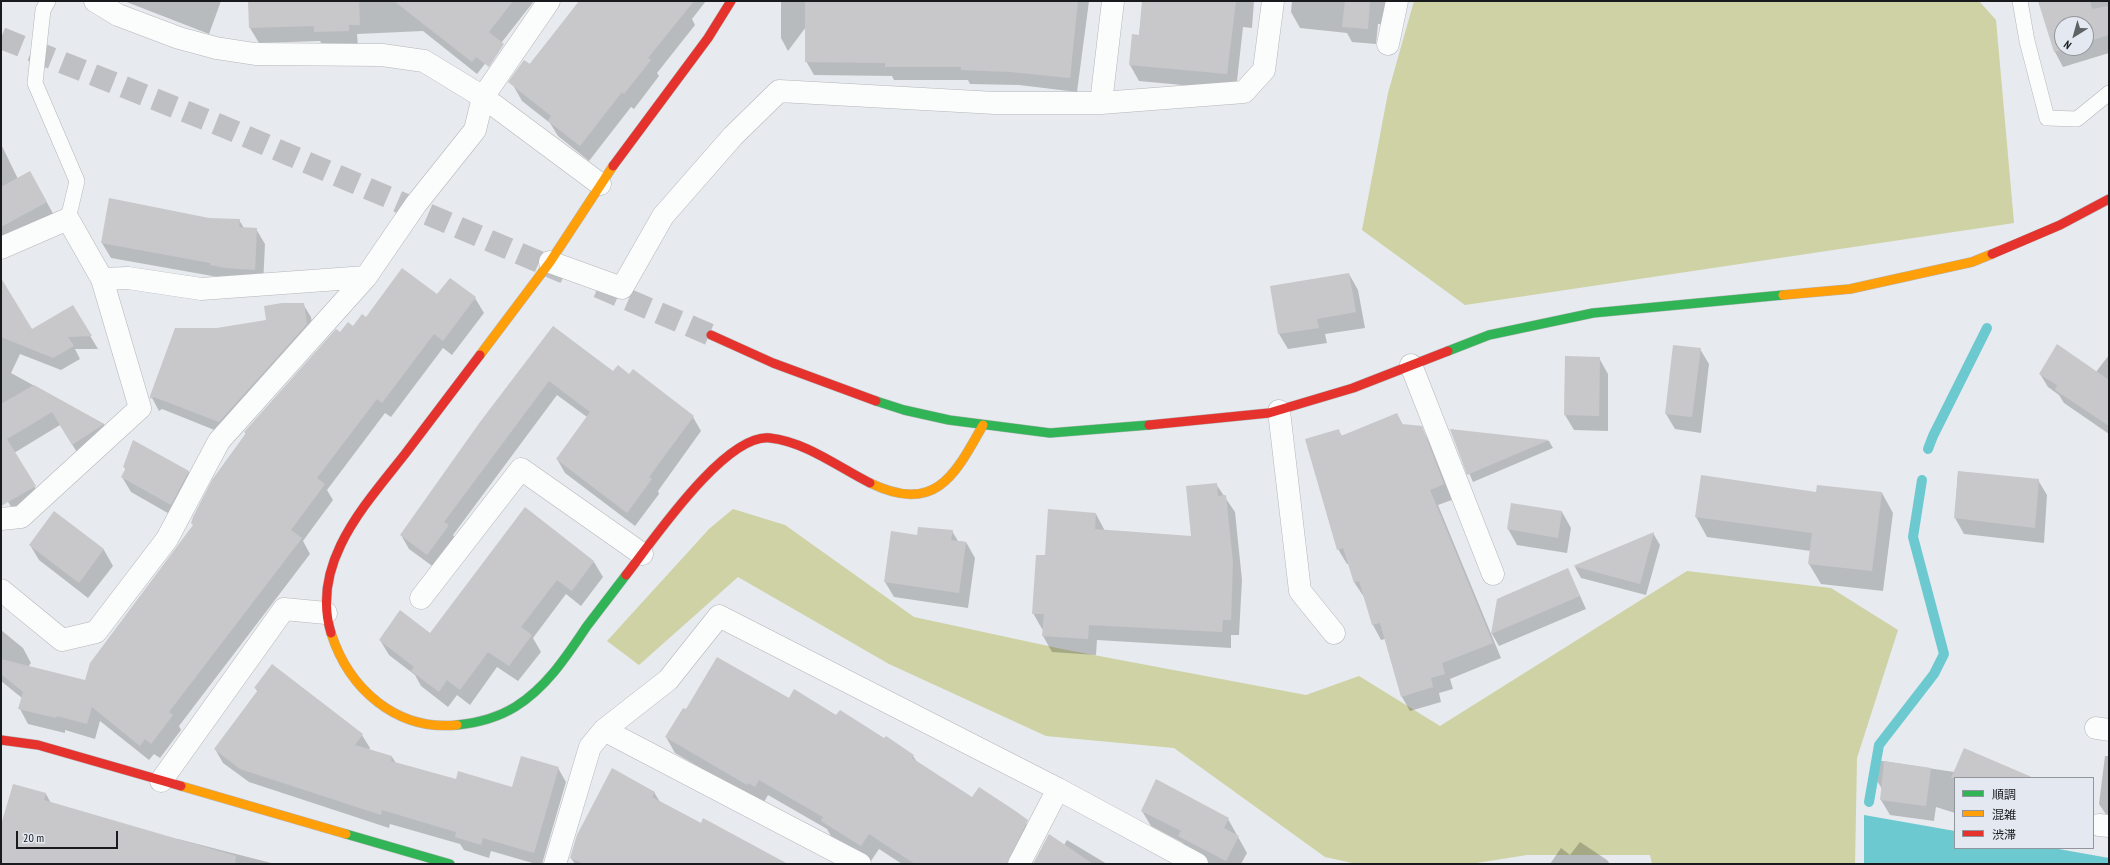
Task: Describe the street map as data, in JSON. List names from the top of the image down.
{
  "legend": ["順調", "混雑", "渋滞"],
  "scale_bar": "20 m",
  "north": "bottom left"
}
